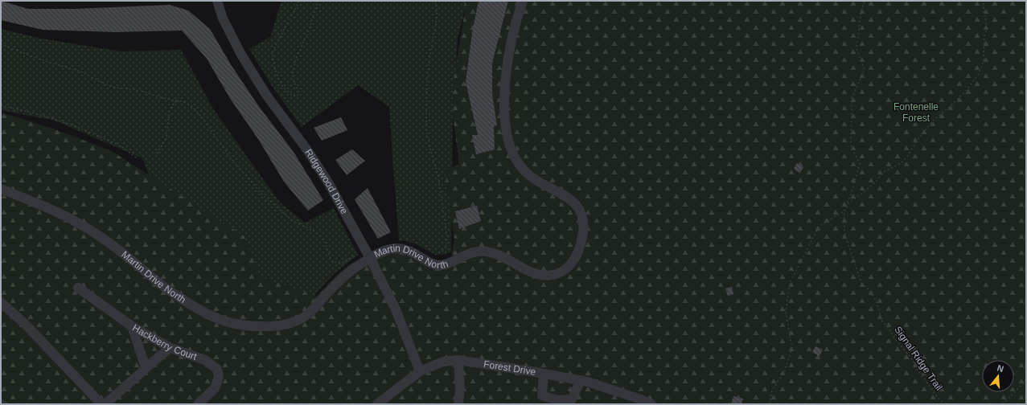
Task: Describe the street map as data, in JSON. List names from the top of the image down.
{
  "streets": {
    "street": [
      "Ridgewood Drive",
      "Martin Drive North",
      "Hackberry Court",
      "Forest Drive"
    ],
    "path": ["Signal Ridge Trail"]
  },
  "crossings": [
    ["Ridgewood Drive", "Martin Drive North"],
    ["Ridgewood Drive", "Forest Drive"]
  ],
  "parks": ["Fontenelle Forest"],
  "north": "top"
}
